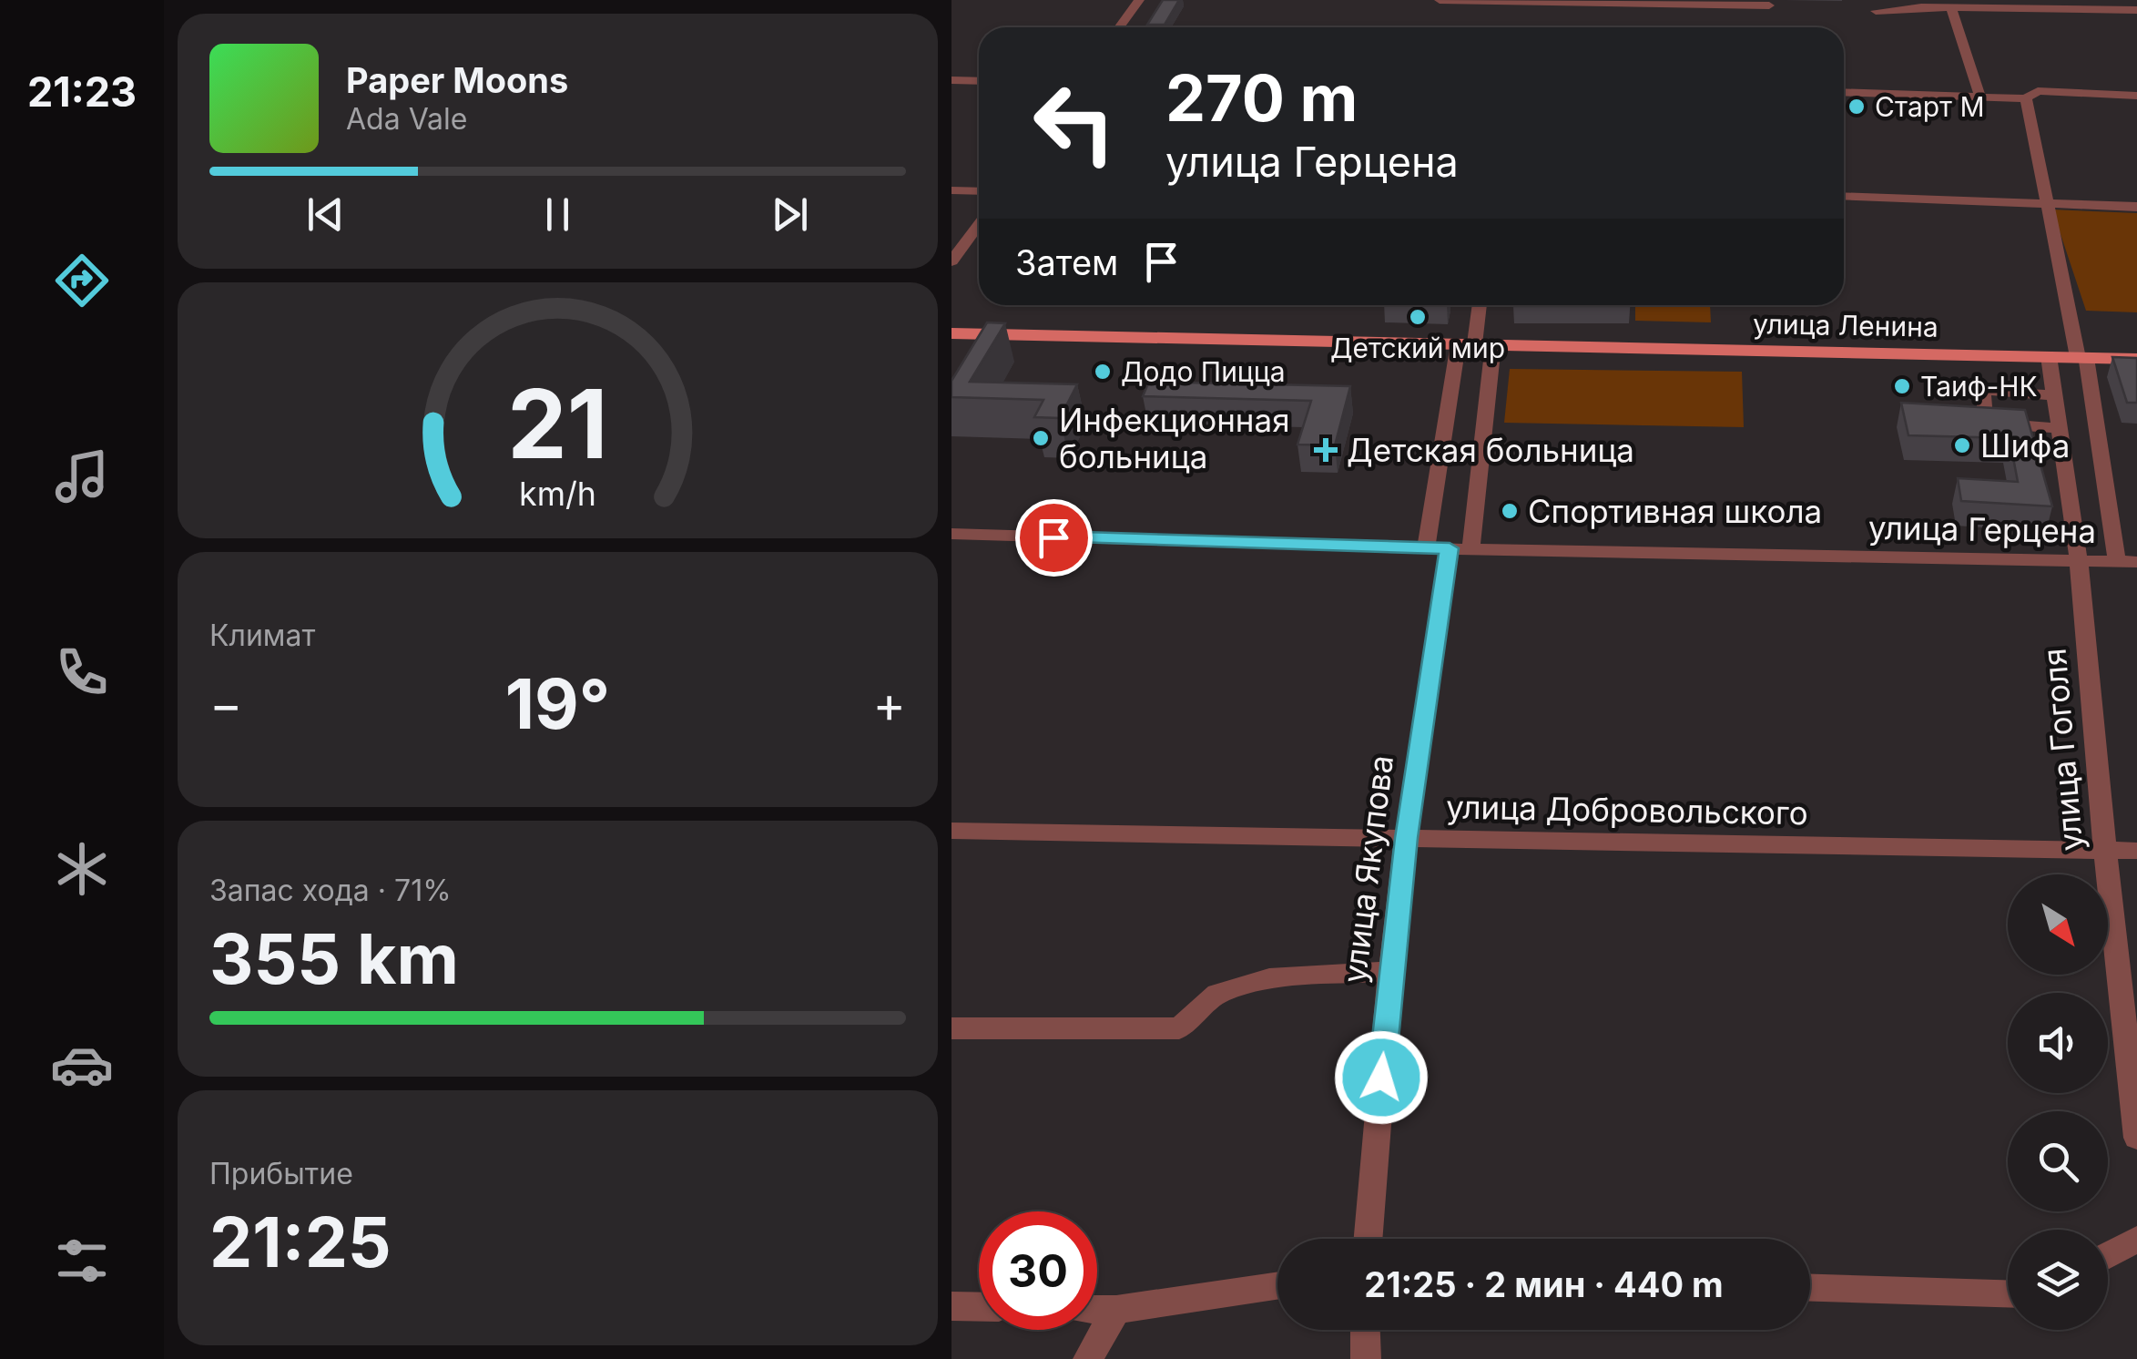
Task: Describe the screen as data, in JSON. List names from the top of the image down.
{
  "streets": {
    "main road": ["улица Ленина"],
    "street": [
      "улица Герцена",
      "улица Гоголя",
      "улица Добровольского",
      "улица Якупова"
    ]
  },
  "crossings": [
    ["улица Ленина", "улица Гоголя"],
    ["улица Герцена", "улица Гоголя"],
    ["улица Герцена", "улица Якупова"],
    ["улица Гоголя", "улица Добровольского"],
    ["улица Добровольского", "улица Якупова"]
  ],
  "places": {
    "other": [
      "Старт М",
      "Детский мир",
      "Додо Пицца",
      "Таиф-НК",
      "Инфекционная больница",
      "Шифа",
      "Спортивная школа"
    ],
    "health": ["Детская больница"]
  },
  "north": "bottom right",
  "page": {
    "tabs": "21:23",
    "turn": ["270 m", "улица Герцена"],
    "song": ["Paper Moons", "Ada Vale"],
    "then": "Затем",
    "tile": [
      "Климат",
      ["Запас хода · 71%", "355 km"],
      ["Прибытие", "21:25"]
    ],
    "heat": ["−", "19°", "+"],
    "limit": "30",
    "trip": "21:25 · 2 мин · 440 m",
    "gauge": ["21", "km/h"]
  }
}
